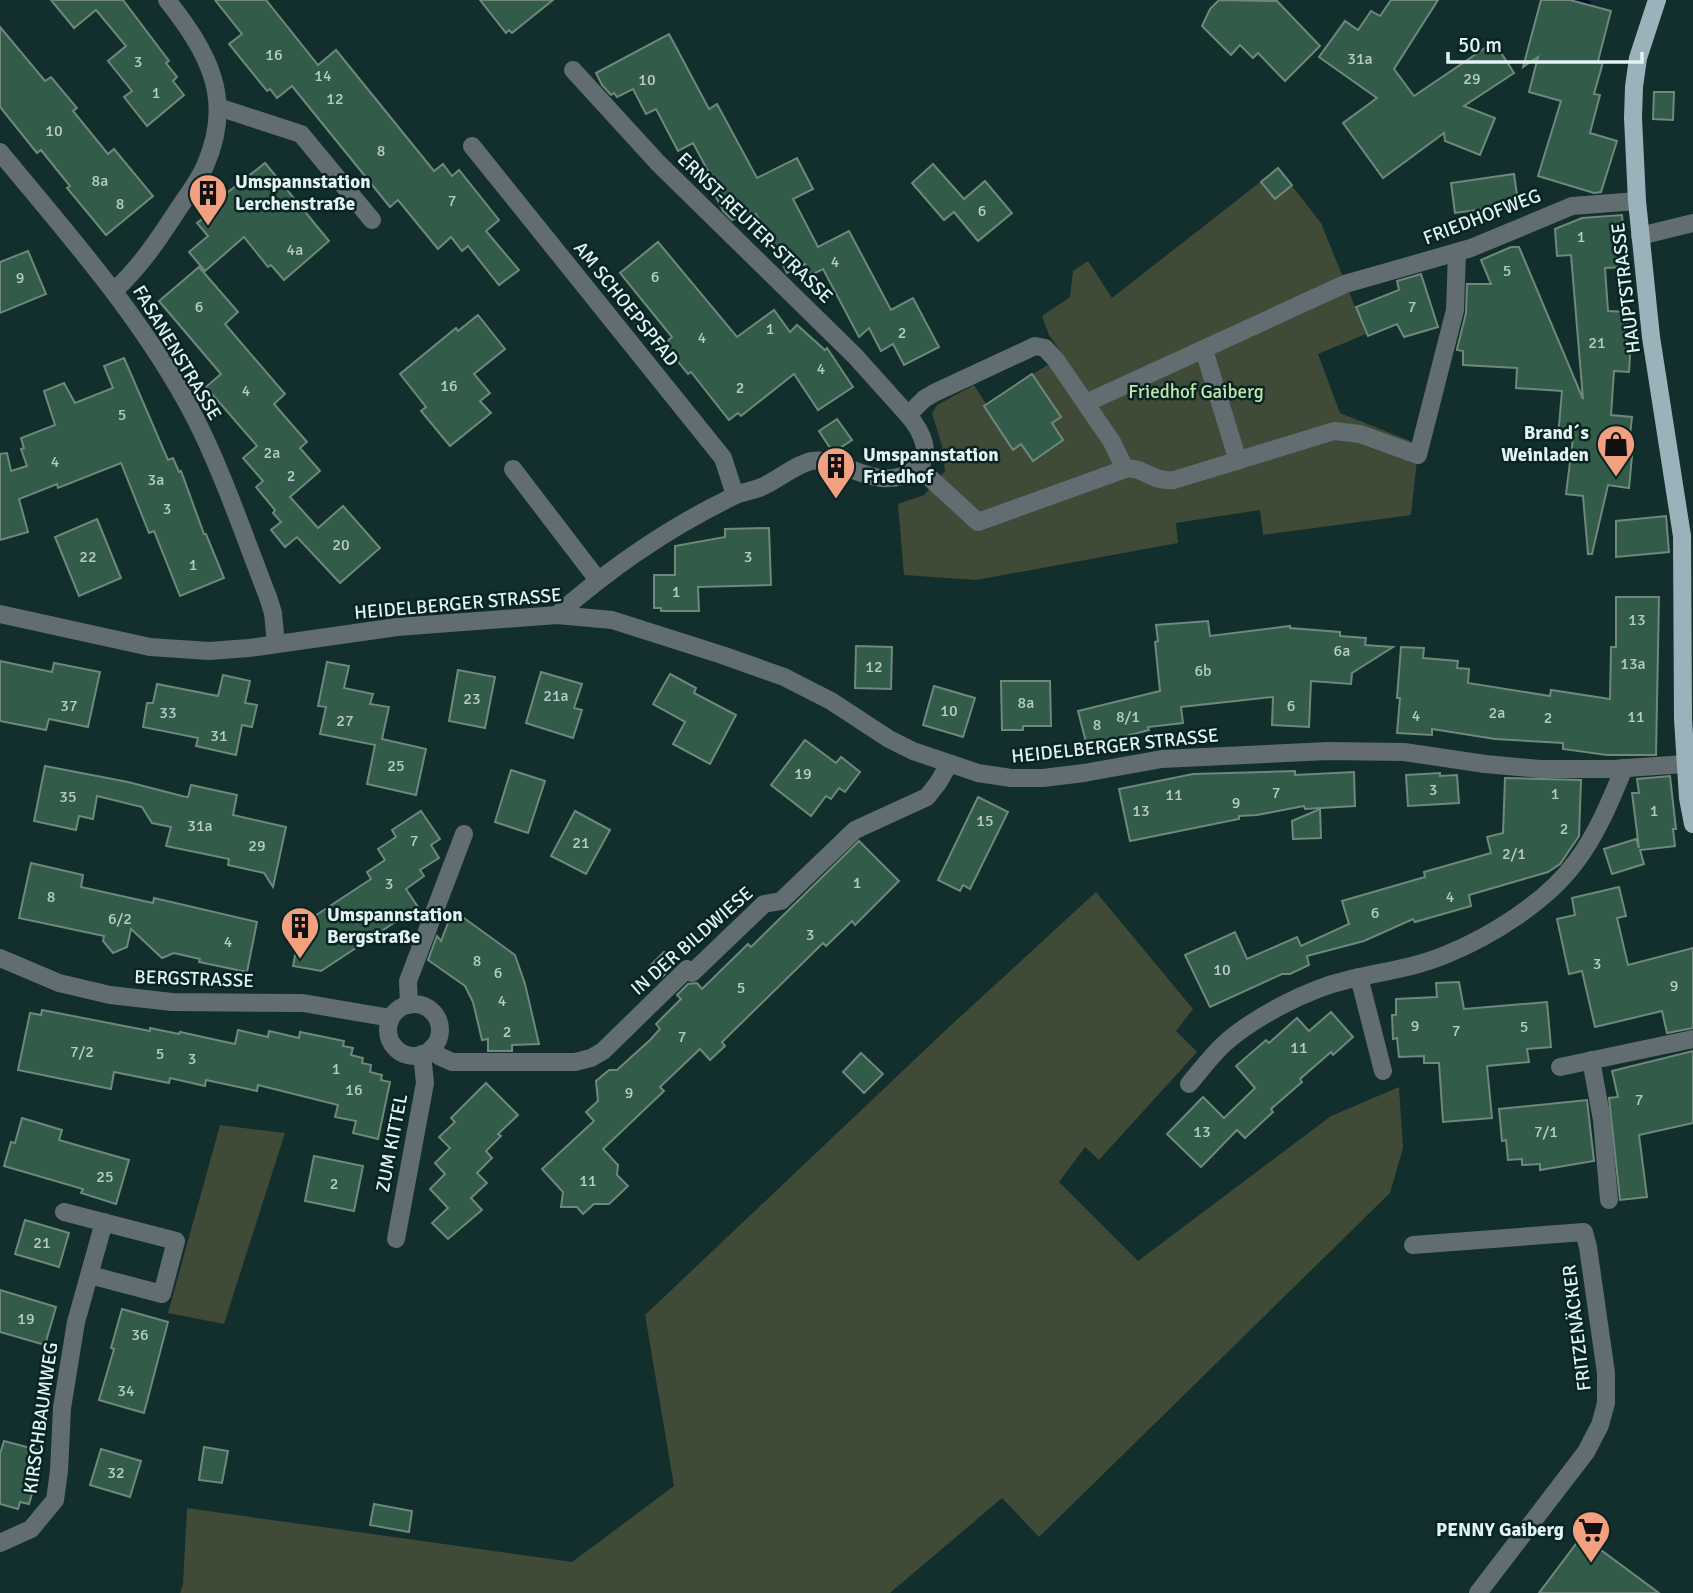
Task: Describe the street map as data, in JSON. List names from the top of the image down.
{
  "streets": {
    "main road": ["HAUPTSTRASSE"],
    "street": [
      "FRIEDHOFWEG",
      "ERNST-REUTER-STRASSE",
      "AM SCHOEPSPFAD",
      "FASANENSTRASSE",
      "HEIDELBERGER STRASSE",
      "IN DER BILDWIESE",
      "BERGSTRASSE",
      "ZUM KITTEL",
      "FRITZENÄCKER",
      "KIRSCHBAUMWEG"
    ]
  },
  "crossings": [
    ["FRIEDHOFWEG", "HAUPTSTRASSE"],
    ["HAUPTSTRASSE", "HEIDELBERGER STRASSE"],
    ["FASANENSTRASSE", "HEIDELBERGER STRASSE"],
    ["HEIDELBERGER STRASSE", "IN DER BILDWIESE"],
    ["IN DER BILDWIESE", "BERGSTRASSE"],
    ["IN DER BILDWIESE", "ZUM KITTEL"],
    ["BERGSTRASSE", "ZUM KITTEL"]
  ],
  "parks": ["Friedhof Gaiberg"],
  "places": {
    "building": ["Umspannstation Lerchenstraße", "Umspannstation Friedhof", "Umspannstation Bergstraße"],
    "shop": ["Brand´s Weinladen"],
    "supermarket": ["PENNY Gaiberg"]
  },
  "house_numbers": [
    "16",
    "31a",
    "3",
    "14",
    "29",
    "10",
    "1",
    "12",
    "10",
    "8",
    "8a",
    "7",
    "8",
    "6",
    "1",
    "4a",
    "4",
    "5",
    "6",
    "9",
    "6",
    "7",
    "1",
    "2",
    "4",
    "21",
    "4",
    "16",
    "2",
    "4",
    "5",
    "2a",
    "4",
    "2",
    "3a",
    "3",
    "20",
    "22",
    "3",
    "1",
    "1",
    "13",
    "6a",
    "13a",
    "12",
    "6b",
    "21a",
    "23",
    "8a",
    "37",
    "6",
    "10",
    "33",
    "2a",
    "4",
    "8/1",
    "11",
    "2",
    "27",
    "8",
    "31",
    "25",
    "19",
    "3",
    "7",
    "1",
    "11",
    "35",
    "9",
    "13",
    "1",
    "15",
    "31a",
    "2",
    "7",
    "21",
    "29",
    "2/1",
    "1",
    "3",
    "8",
    "4",
    "6",
    "6/2",
    "3",
    "4",
    "8",
    "3",
    "10",
    "6",
    "9",
    "5",
    "4",
    "9",
    "5",
    "7",
    "2",
    "7",
    "11",
    "7/2",
    "5",
    "3",
    "1",
    "16",
    "9",
    "7",
    "13",
    "7/1",
    "25",
    "11",
    "2",
    "21",
    "19",
    "36",
    "34",
    "32"
  ],
  "scale_bar": "50 m"
}
